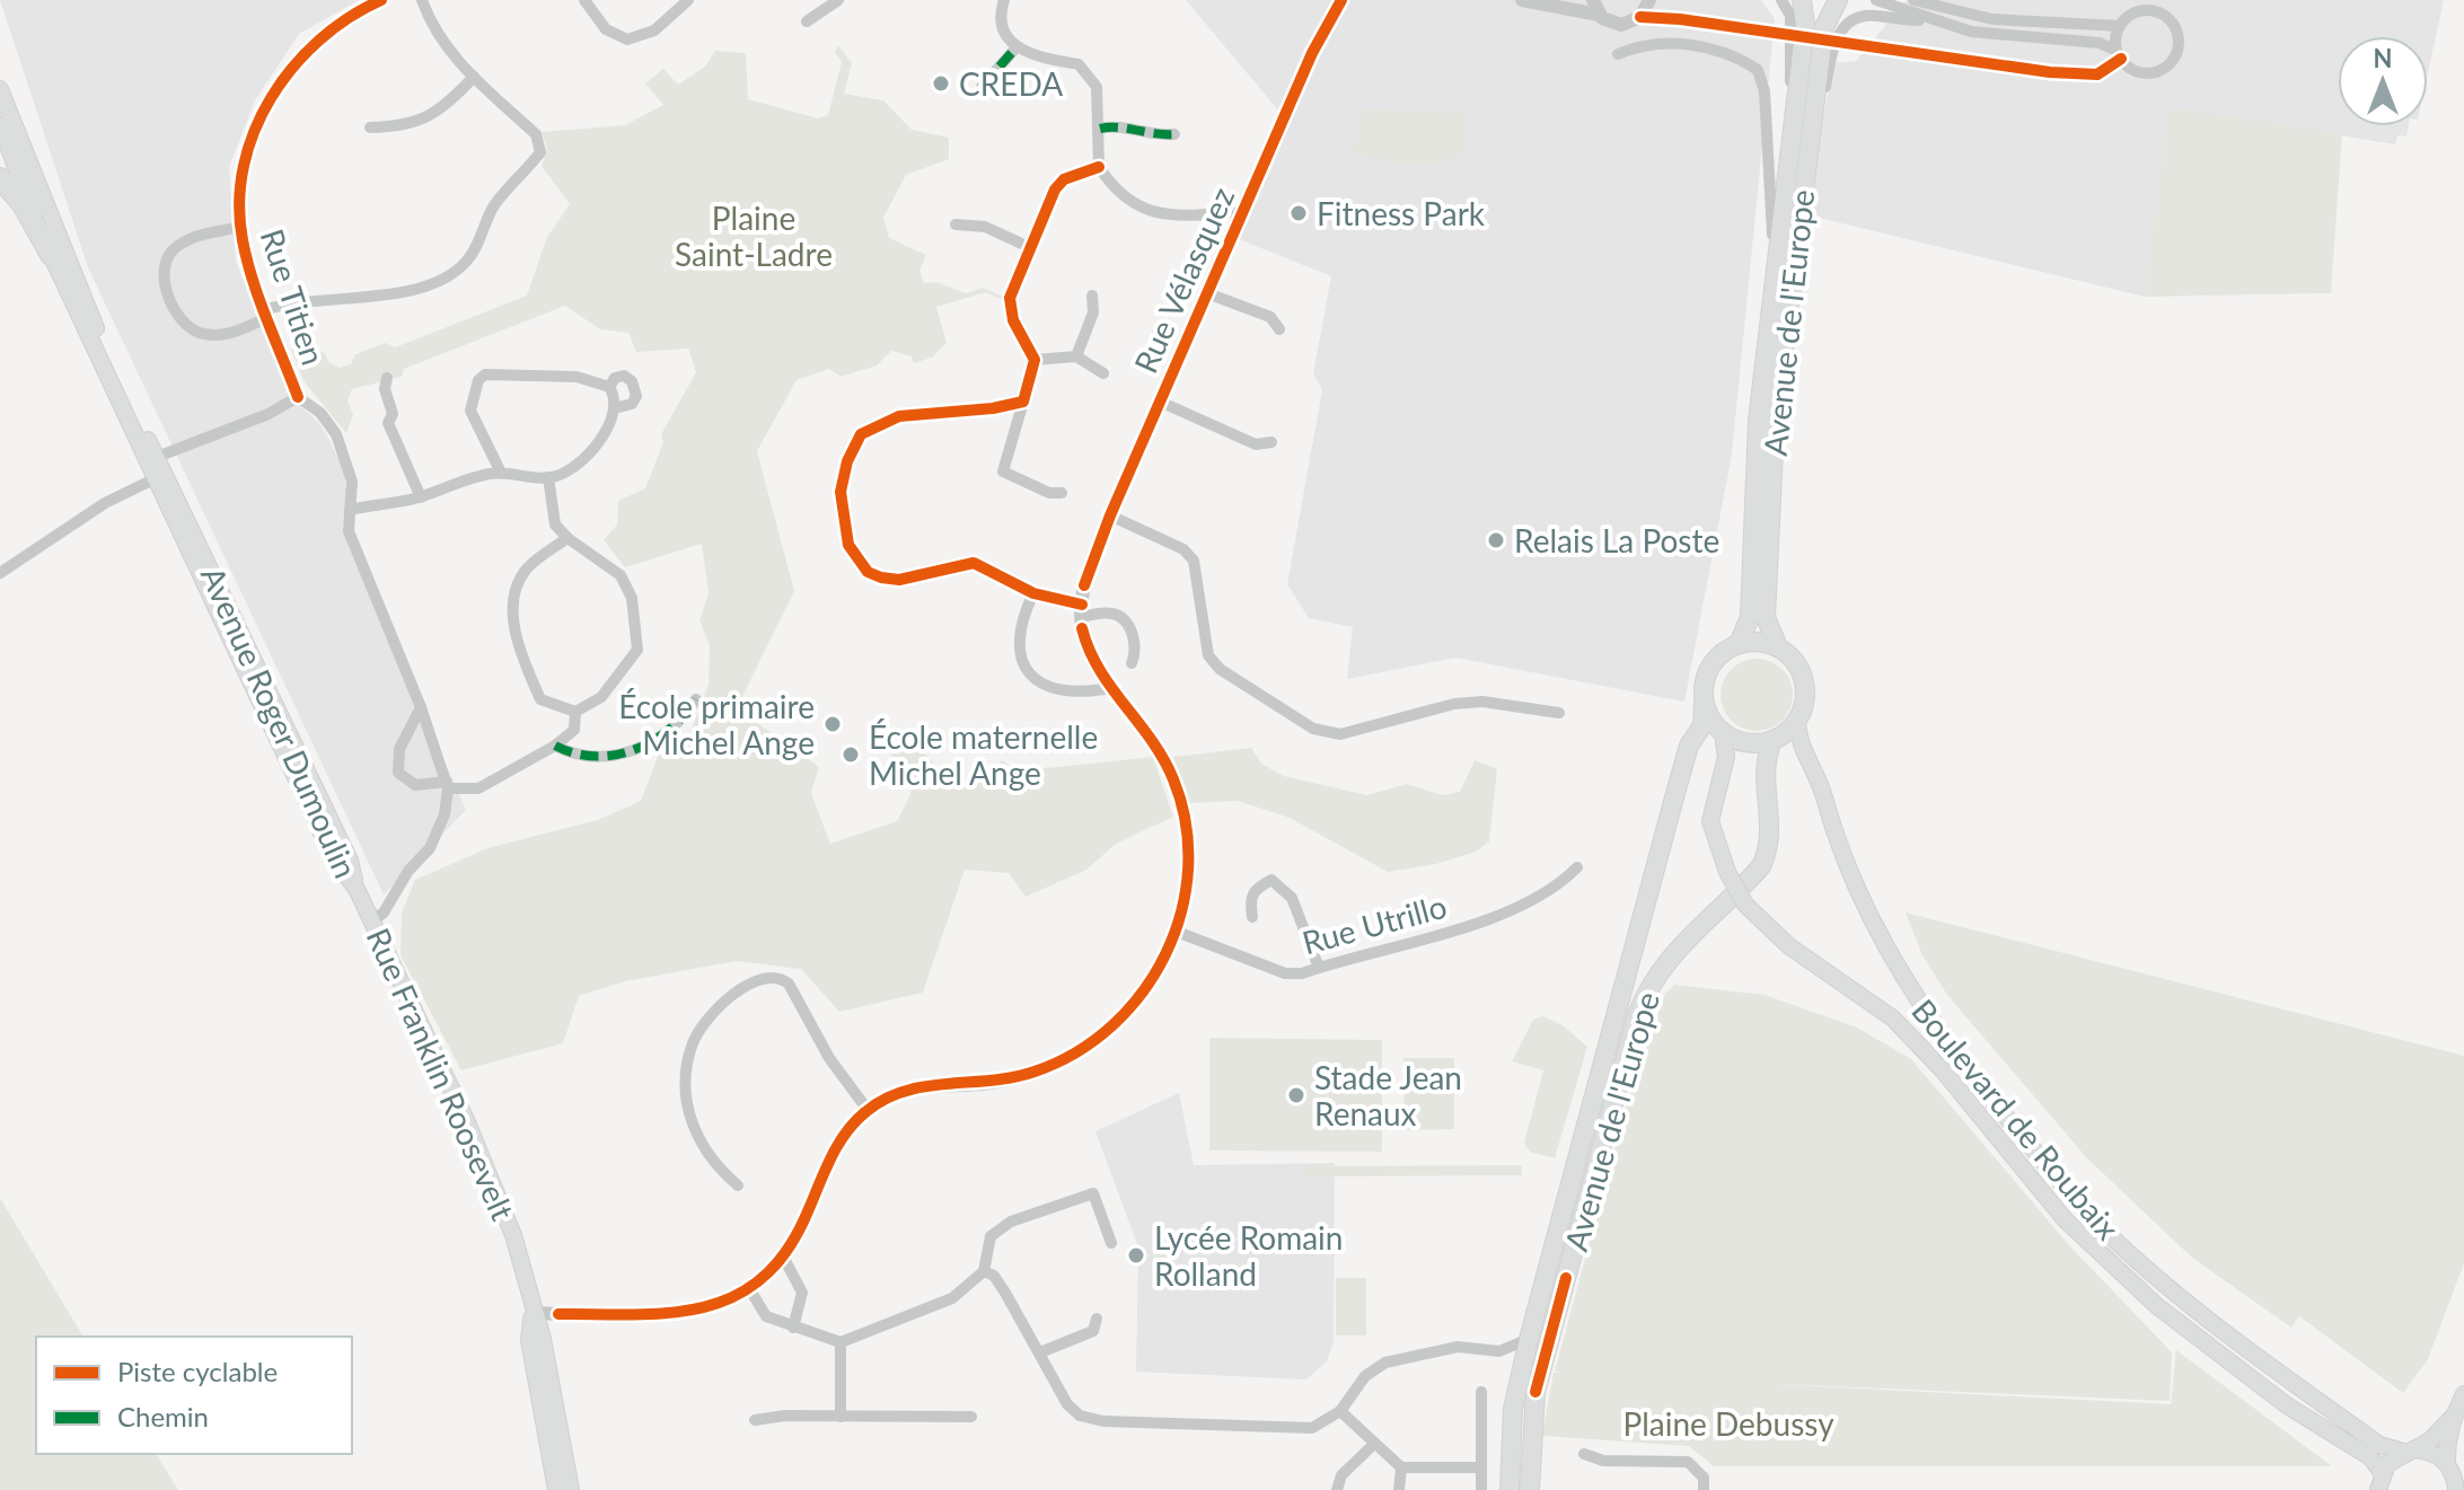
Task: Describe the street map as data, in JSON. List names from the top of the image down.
{
  "streets": {
    "main road": [
      "Avenue de l'Europe",
      "Avenue Roger Dumoulin",
      "Rue Franklin Roosevelt",
      "Boulevard de Roubaix"
    ],
    "street": ["Rue Vélasquez", "Rue Titien", "Rue Utrillo"]
  },
  "crossings": [
    ["Avenue de l'Europe", "Boulevard de Roubaix"],
    ["Avenue Roger Dumoulin", "Rue Franklin Roosevelt"]
  ],
  "parks": ["Plaine Saint-Ladre", "Plaine Debussy"],
  "places": [
    "CREDA",
    "Fitness Park",
    "Relais La Poste",
    "École primaire Michel Ange",
    "École maternelle Michel Ange",
    "Stade Jean Renaux",
    "Lycée Romain Rolland"
  ],
  "legend": ["Piste cyclable", "Chemin"],
  "north": "top"
}
